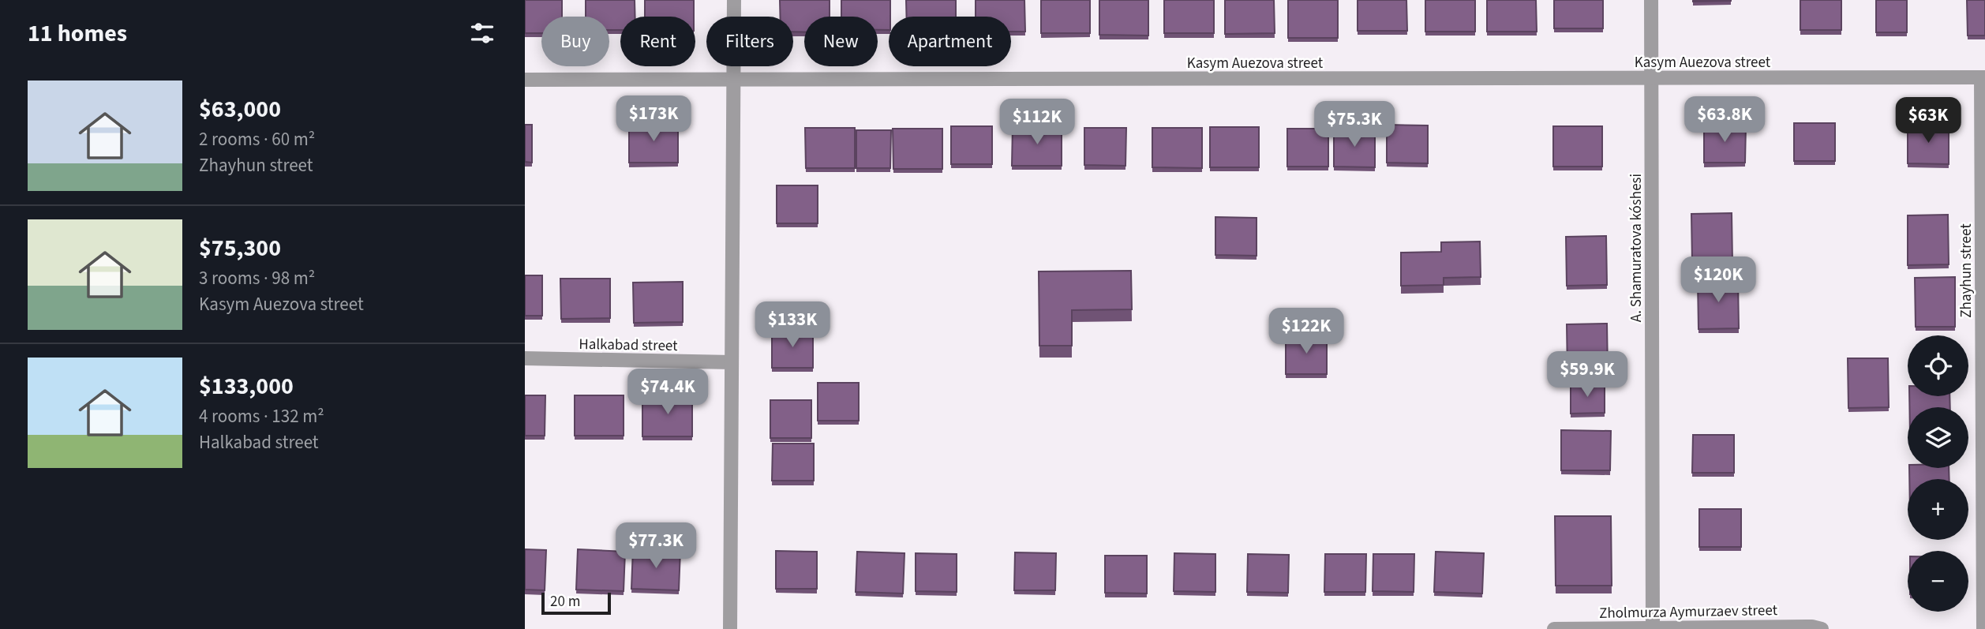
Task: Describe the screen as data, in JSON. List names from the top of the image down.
{
  "streets": {
    "street": [
      "Kasym Auezova street",
      "A. Shamuratova kóshesi",
      "Zhayhun street",
      "Halkabad street",
      "Zholmurza Aymurzaev street"
    ]
  },
  "crossings": [
    ["Kasym Auezova street", "A. Shamuratova kóshesi"],
    ["Kasym Auezova street", "Zhayhun street"],
    ["A. Shamuratova kóshesi", "Zholmurza Aymurzaev street"]
  ],
  "scale_bar": "20 m",
  "page": {
    "heading": "11 homes",
    "chip": [
      "Buy",
      "Rent",
      "Filters",
      "New",
      "Apartment"
    ],
    "list": [
      {
        "name": "$63,000",
        "note": "2 rooms · 60 m² · Zhayhun street"
      },
      {
        "name": "$75,300",
        "note": "3 rooms · 98 m² · Kasym Auezova street"
      },
      {
        "name": "$133,000",
        "note": "4 rooms · 132 m² · Halkabad street"
      }
    ],
    "price": [
      "$173K",
      "$63.8K",
      "$63K",
      "$112K",
      "$75.3K",
      "$120K",
      "$133K",
      "$122K",
      "$59.9K",
      "$74.4K",
      "$77.3K"
    ],
    "map_buttons": ["+", "−"],
    "scale": "20 m"
  }
}
